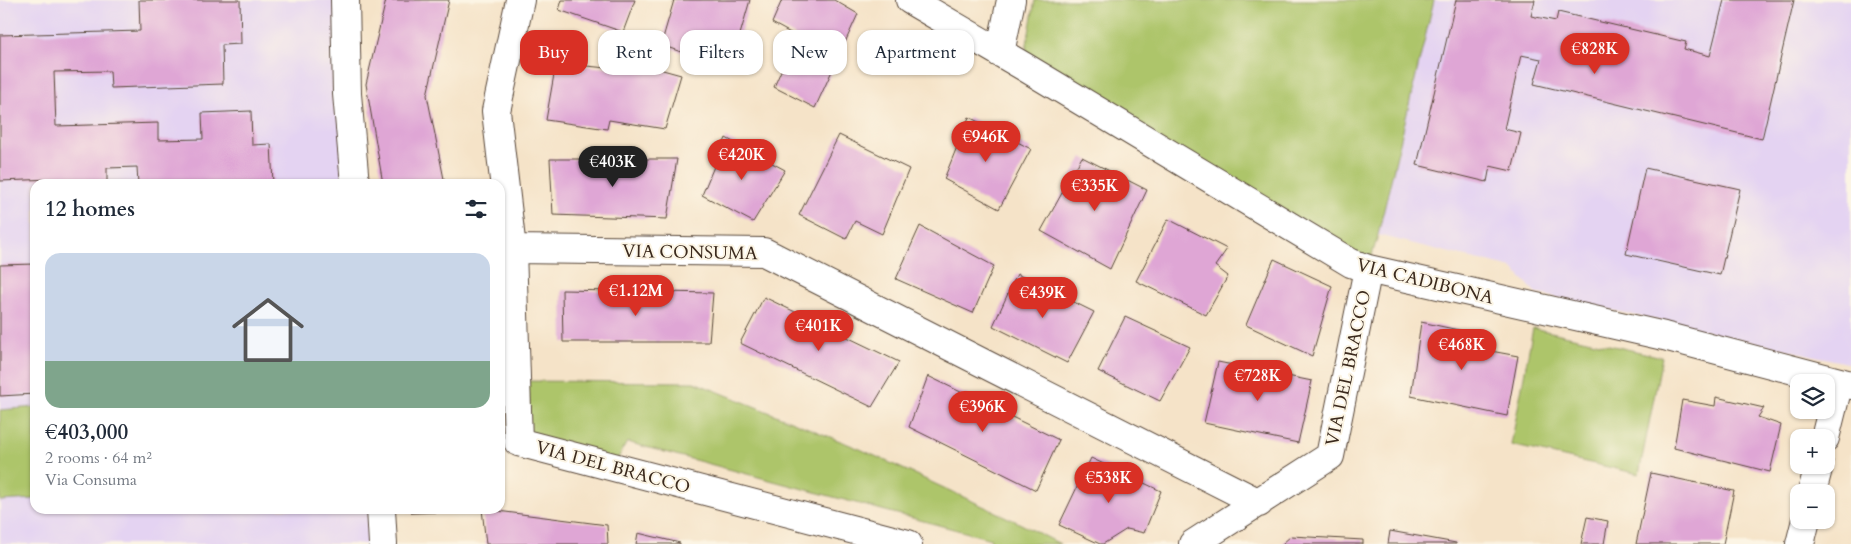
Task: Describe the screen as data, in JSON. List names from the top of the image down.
{
  "streets": {
    "street": ["VIA CONSUMA", "VIA CADIBONA", "VIA DEL BRACCO"]
  },
  "crossings": [
    ["VIA CONSUMA", "VIA DEL BRACCO"],
    ["VIA CADIBONA", "VIA DEL BRACCO"]
  ],
  "page": {
    "chip": [
      "Buy",
      "Rent",
      "Filters",
      "New",
      "Apartment"
    ],
    "price": [
      "€828K",
      "€946K",
      "€420K",
      "€403K",
      "€335K",
      "€1.12M",
      "€439K",
      "€401K",
      "€468K",
      "€728K",
      "€396K",
      "€538K"
    ],
    "heading": "12 homes",
    "list": [
      {
        "name": "€403,000",
        "note": "2 rooms · 64 m² · Via Consuma"
      }
    ],
    "map_buttons": ["+", "−"]
  }
}
